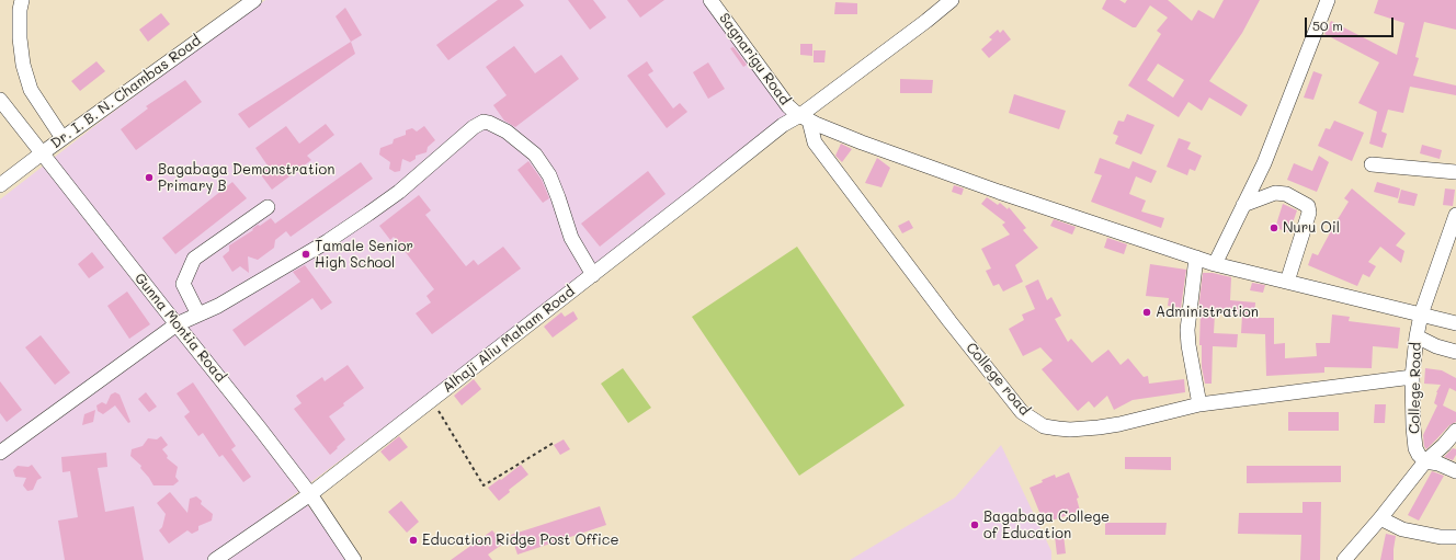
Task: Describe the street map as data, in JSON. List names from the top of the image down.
{
  "streets": {
    "street": [
      "Sagnarigu Road",
      "Dr. I. B. N. Chambas Road",
      "Gunna Montia Road",
      "Alhaji Aliu Maham Road",
      "College road",
      "College Road"
    ]
  },
  "crossings": [
    ["Sagnarigu Road", "Alhaji Aliu Maham Road"],
    ["Sagnarigu Road", "College road"],
    ["Dr. I. B. N. Chambas Road", "Gunna Montia Road"],
    ["Gunna Montia Road", "Alhaji Aliu Maham Road"],
    ["Alhaji Aliu Maham Road", "College road"],
    ["College road", "College Road"]
  ],
  "places": [
    "Bagabaga Demonstration Primary B",
    "Nuru Oil",
    "Tamale Senior High School",
    "Administration",
    "Bagabaga College of Education",
    "Education Ridge Post Office"
  ],
  "scale_bar": "50 m"
}
